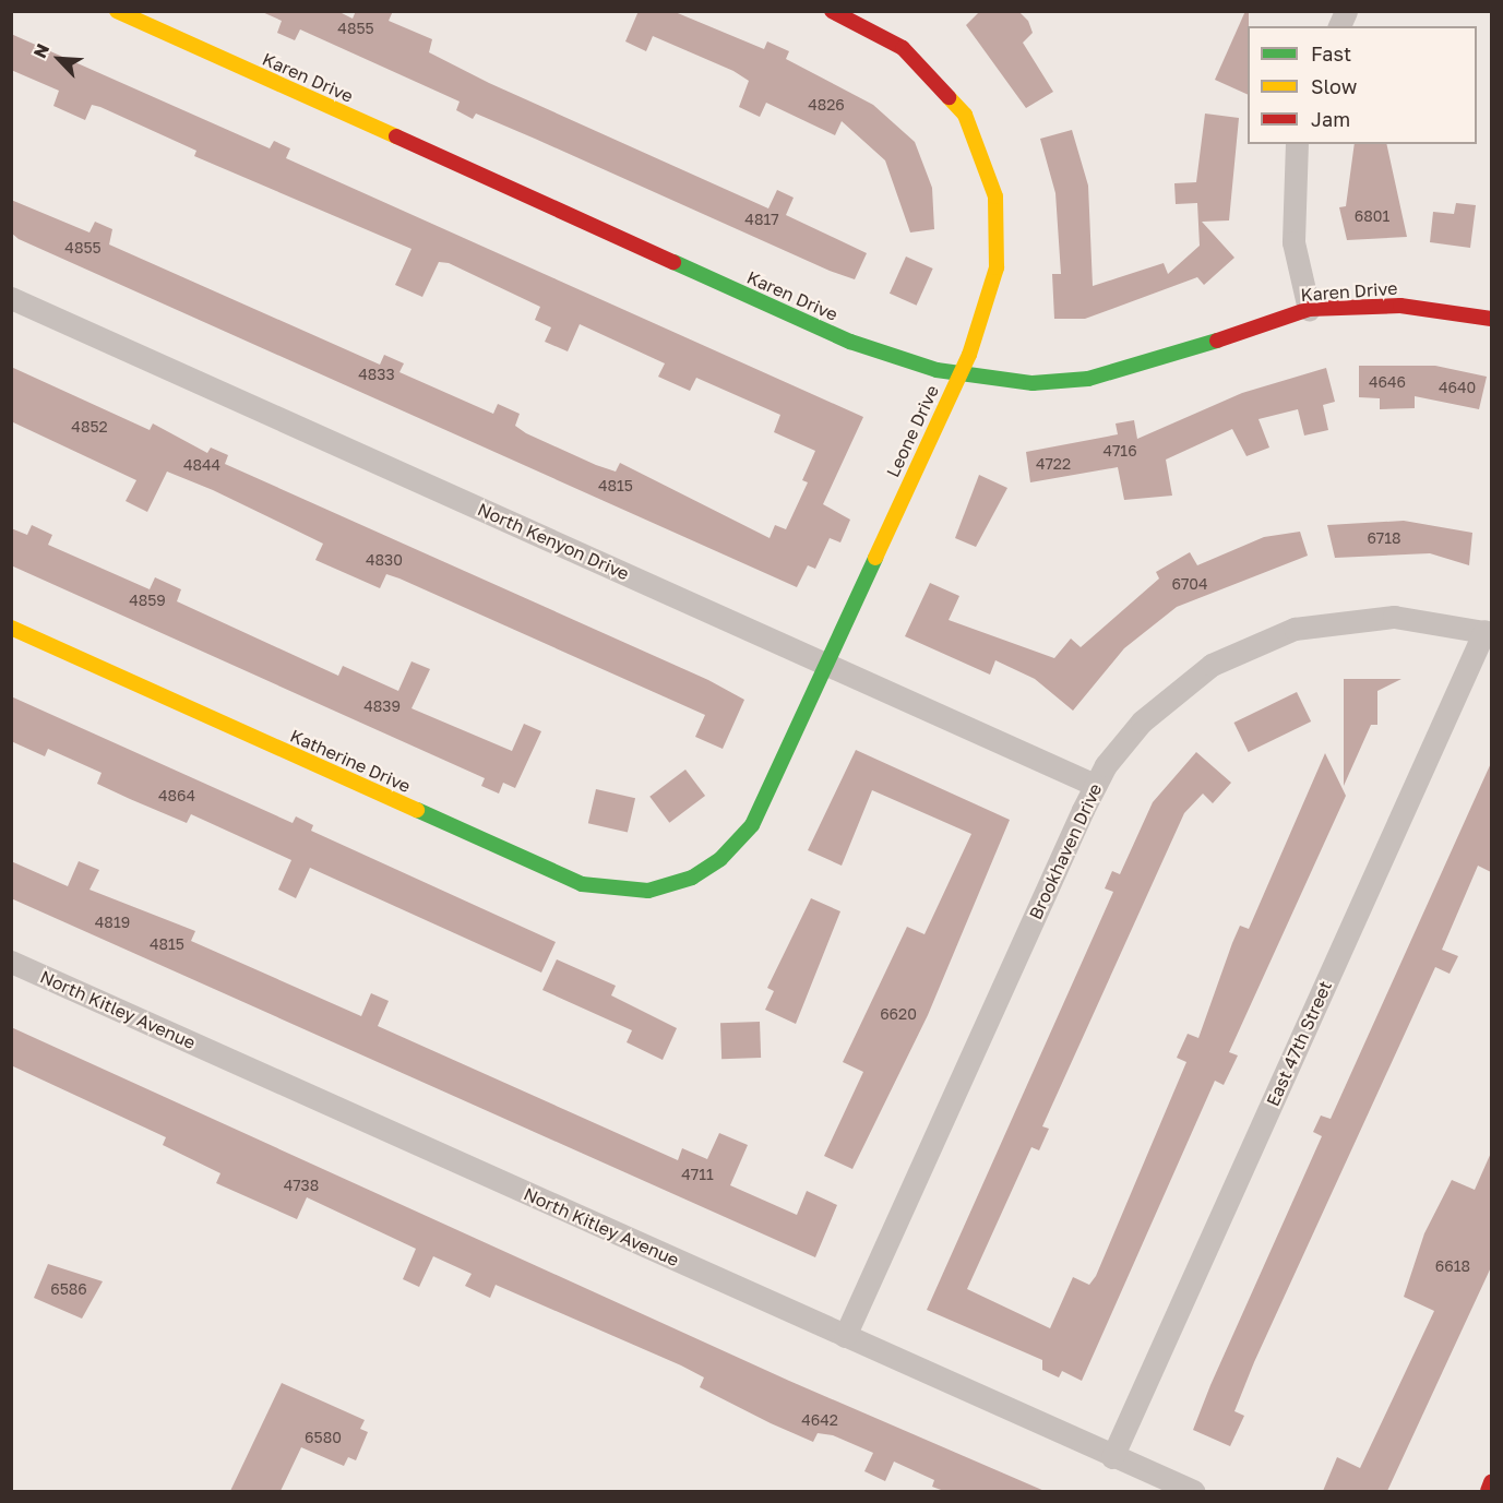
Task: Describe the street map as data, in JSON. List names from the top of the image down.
{
  "streets": {
    "street": [
      "Karen Drive",
      "Leone Drive",
      "North Kenyon Drive",
      "Katherine Drive",
      "Brookhaven Drive",
      "North Kitley Avenue",
      "East 47th Street"
    ]
  },
  "crossings": [
    ["Karen Drive", "Leone Drive"],
    ["Leone Drive", "North Kenyon Drive"],
    ["Leone Drive", "Katherine Drive"],
    ["North Kenyon Drive", "Brookhaven Drive"],
    ["Brookhaven Drive", "North Kitley Avenue"],
    ["Brookhaven Drive", "East 47th Street"],
    ["North Kitley Avenue", "East 47th Street"]
  ],
  "house_numbers": [
    "4855",
    "4826",
    "6801",
    "4817",
    "4855",
    "4833",
    "4646",
    "4640",
    "4852",
    "4716",
    "4722",
    "4844",
    "4815",
    "6718",
    "4830",
    "6704",
    "4859",
    "4839",
    "4864",
    "4819",
    "4815",
    "6620",
    "4711",
    "4738",
    "6618",
    "6586",
    "4642",
    "6580"
  ],
  "legend": ["Fast", "Slow", "Jam"],
  "north": "top left"
}
